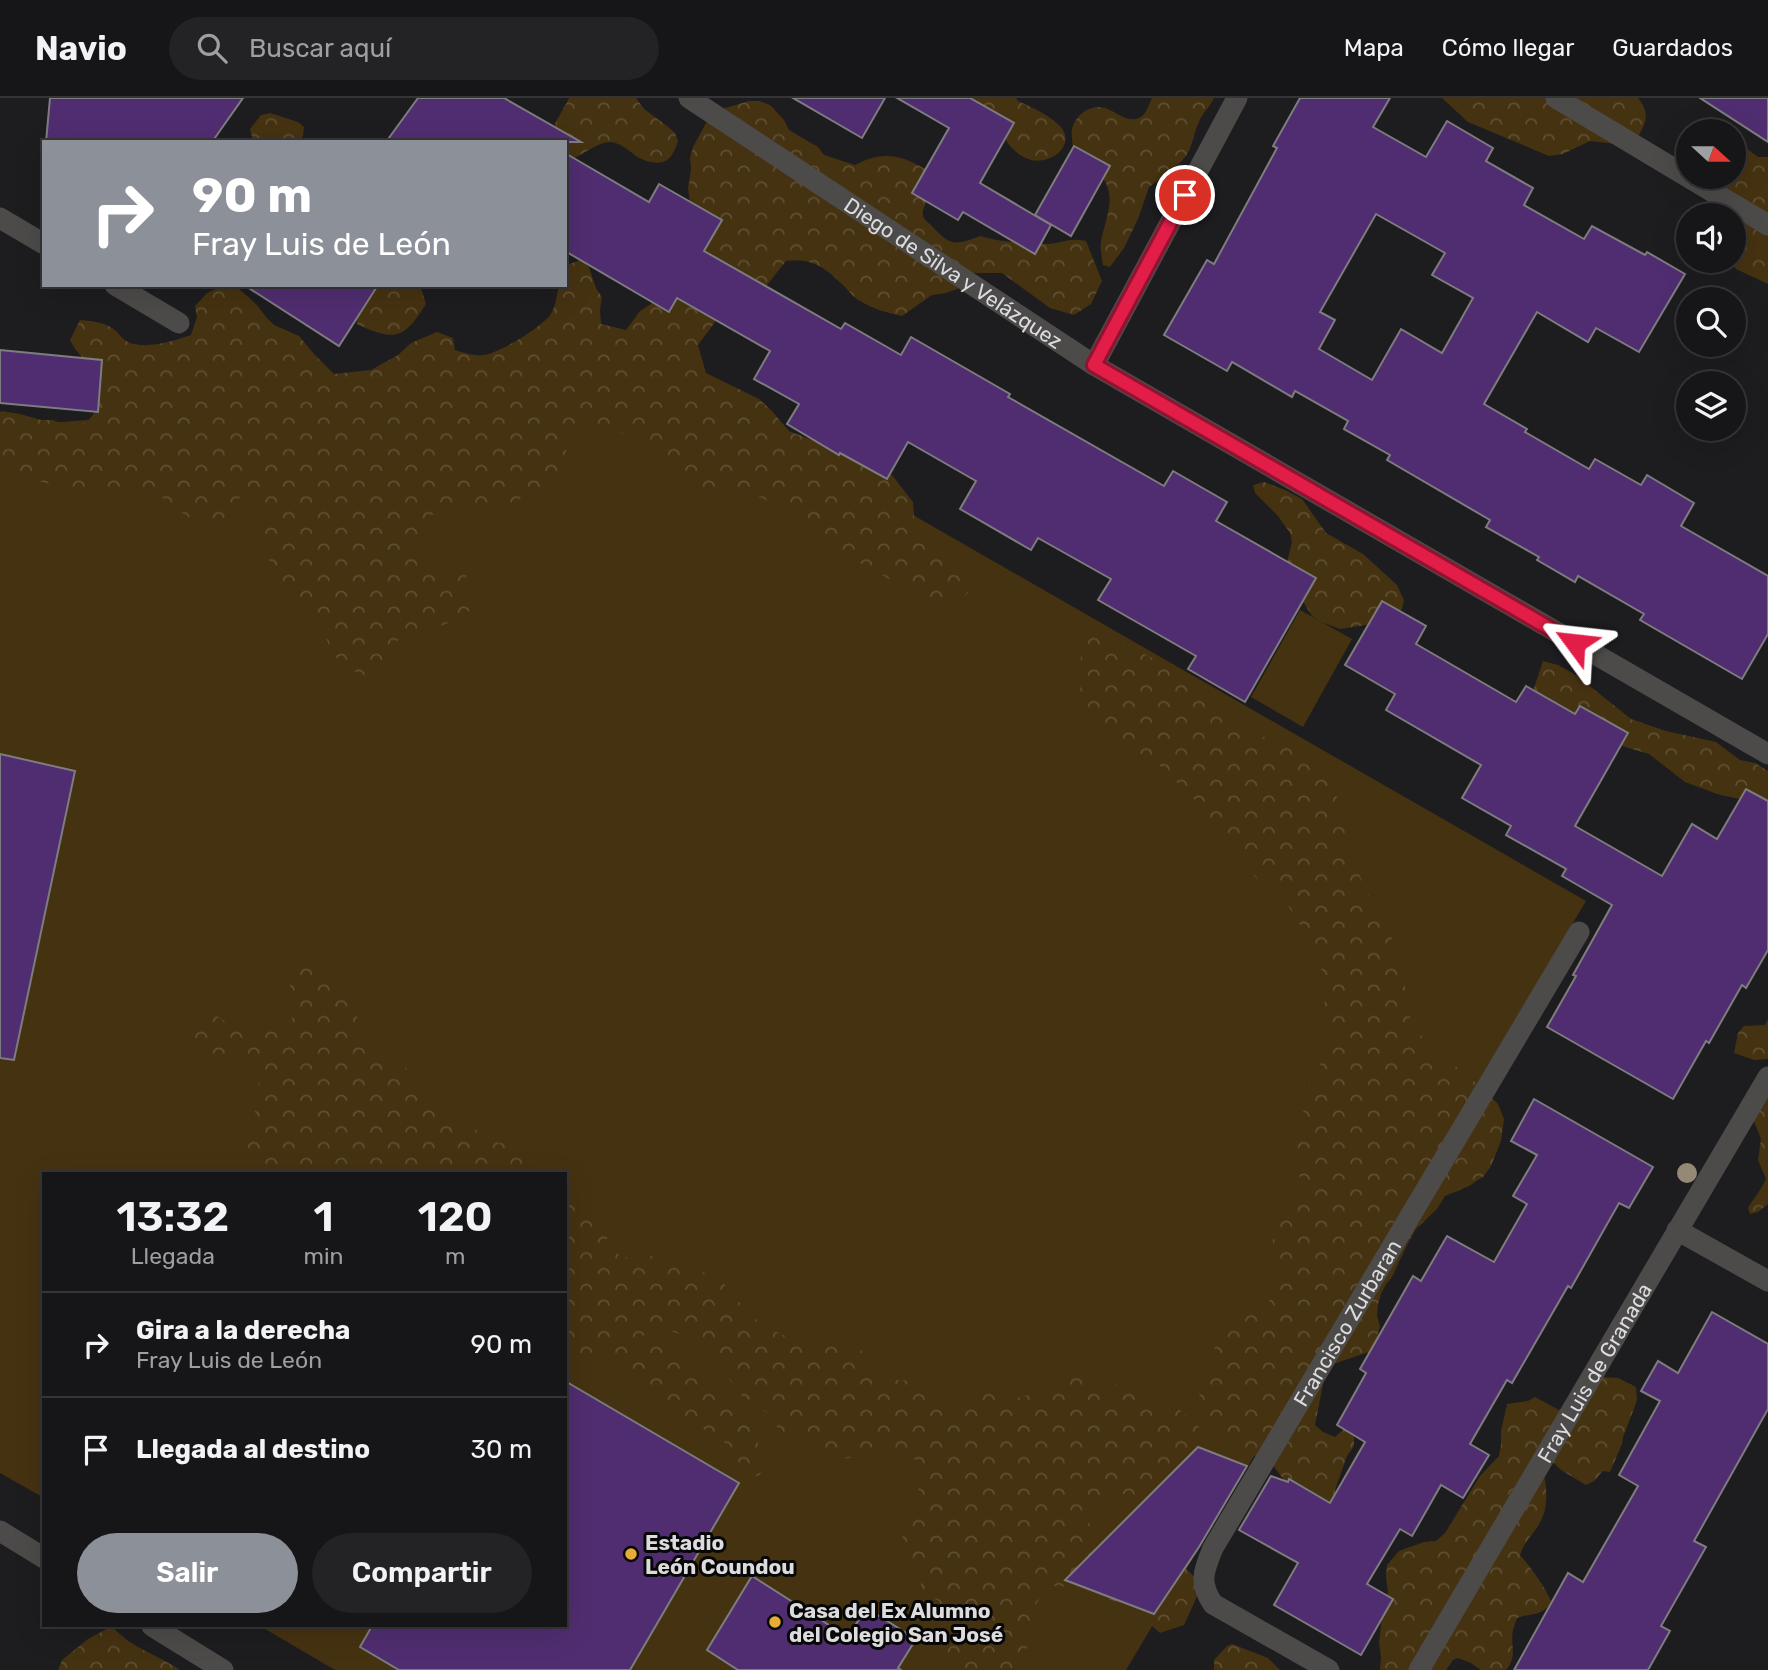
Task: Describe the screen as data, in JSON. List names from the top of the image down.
{
  "streets": {
    "street": ["Diego de Silva y Velázquez", "Francisco Zurbaran", "Fray Luis de Granada"]
  },
  "places": ["Estadio León Coundou", "Casa del Ex Alumno del Colegio San José"],
  "north": "right",
  "page": {
    "header": "Navio",
    "search": "Buscar aquí",
    "nav": ["Mapa", "Cómo llegar", "Guardados"],
    "turn": ["90 m", "Fray Luis de León"],
    "eta": [
      "13:32",
      "Llegada",
      "1",
      "min",
      "120",
      "m"
    ],
    "list": [
      {
        "name": "Gira a la derecha",
        "note": "Fray Luis de León",
        "value": "90 m"
      },
      {
        "name": "Llegada al destino",
        "value": "30 m"
      }
    ],
    "buttons": ["Salir", "Compartir"]
  }
}
